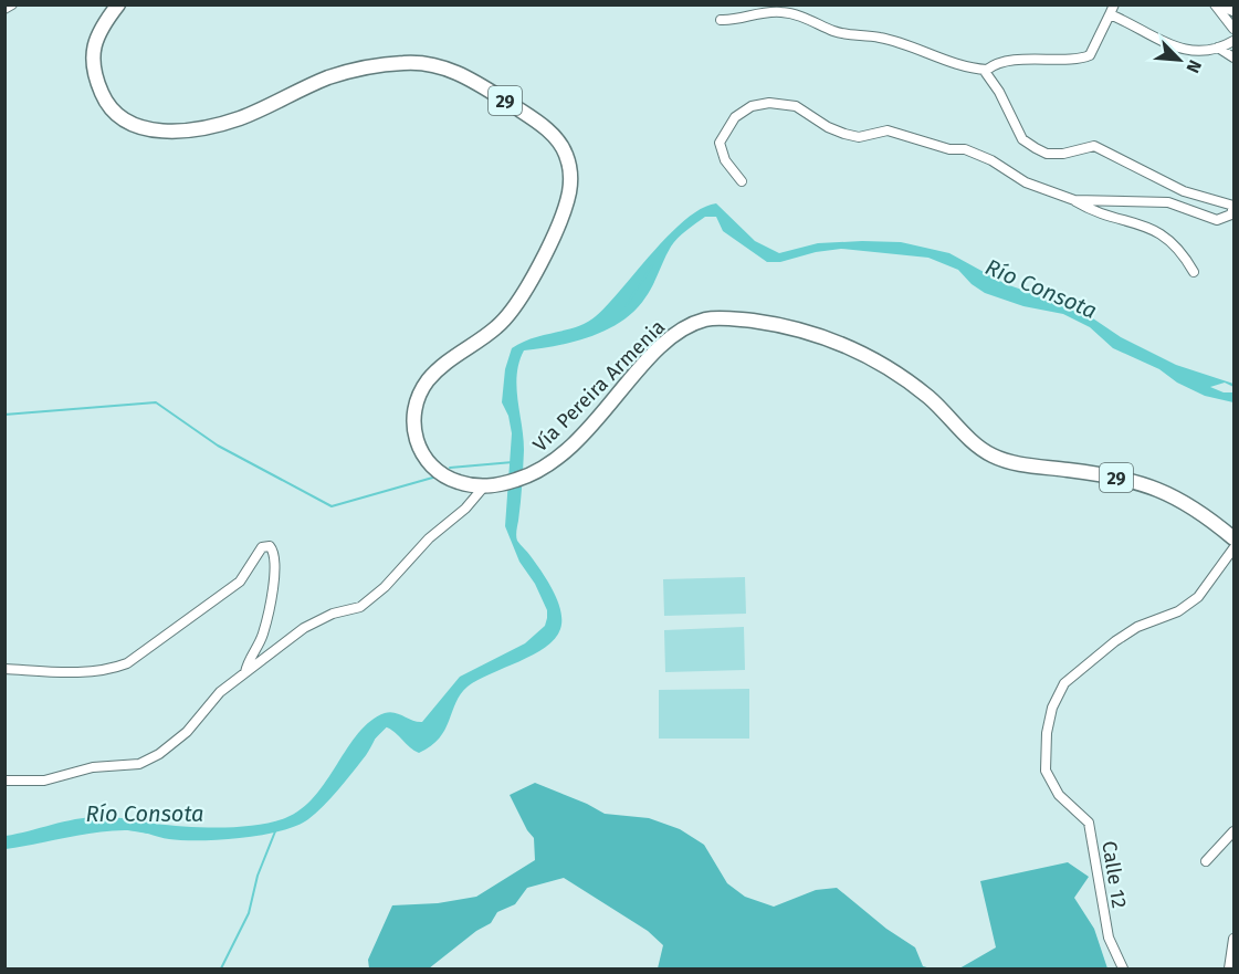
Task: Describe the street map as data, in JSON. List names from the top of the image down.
{
  "streets": {
    "main road": ["29", "Vía Pereira Armenia"],
    "street": ["Calle 12"]
  },
  "crossings": [
    ["29", "Vía Pereira Armenia"]
  ],
  "water": ["Río Consota"],
  "north": "bottom right"
}
